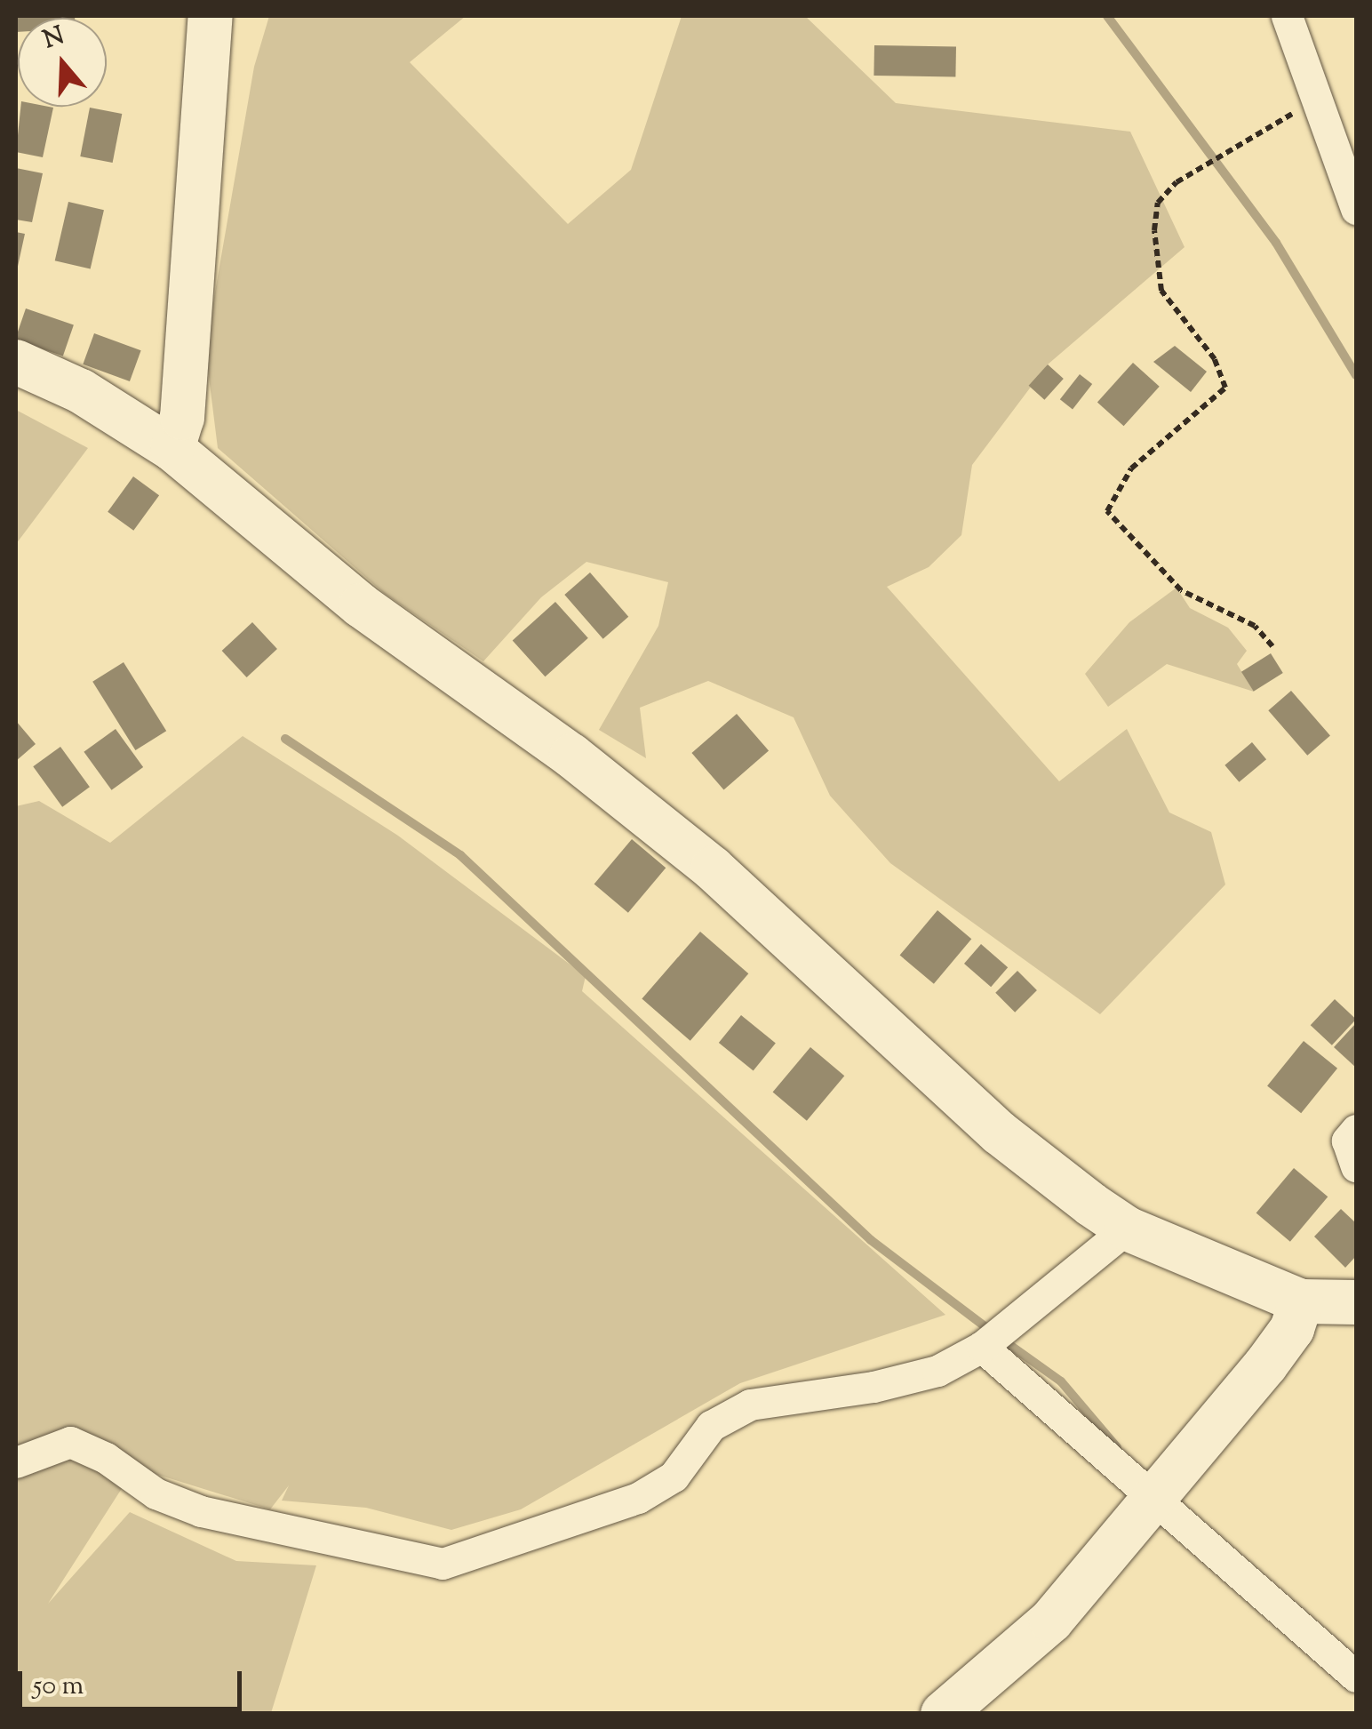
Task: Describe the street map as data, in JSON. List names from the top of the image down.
{
  "scale_bar": "50 m",
  "north": "top"
}
